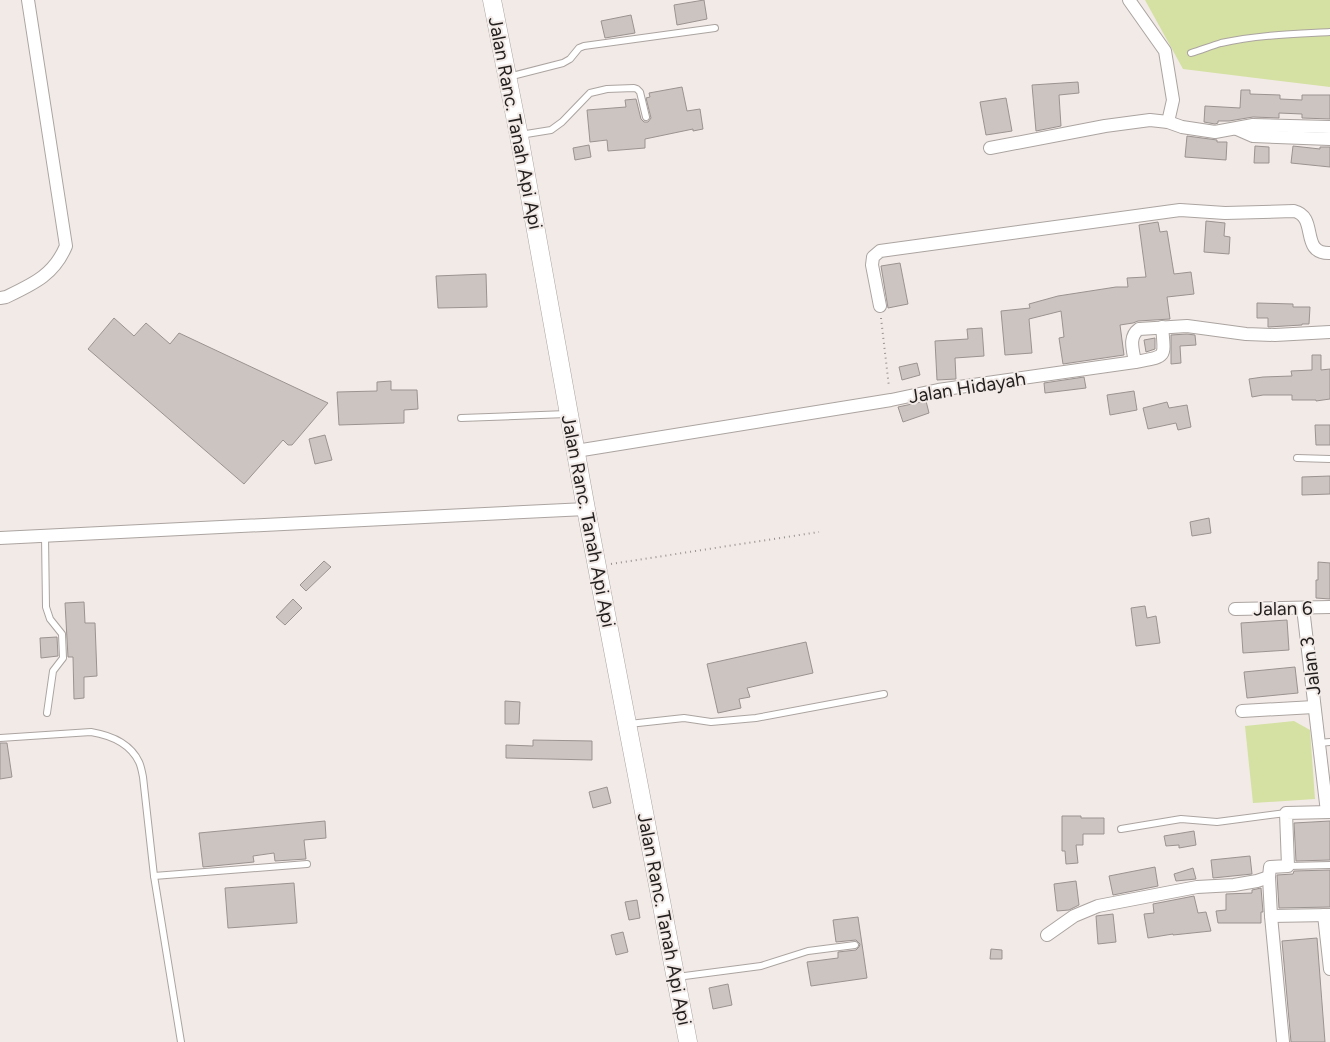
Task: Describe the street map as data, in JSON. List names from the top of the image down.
{
  "streets": {
    "street": [
      "Jalan Ranc. Tanah Api Api",
      "Jalan Hidayah",
      "Jalan 6",
      "Jalan 3"
    ]
  },
  "crossings": [
    ["Jalan Ranc. Tanah Api Api", "Jalan Hidayah"],
    ["Jalan 6", "Jalan 3"]
  ]
}
